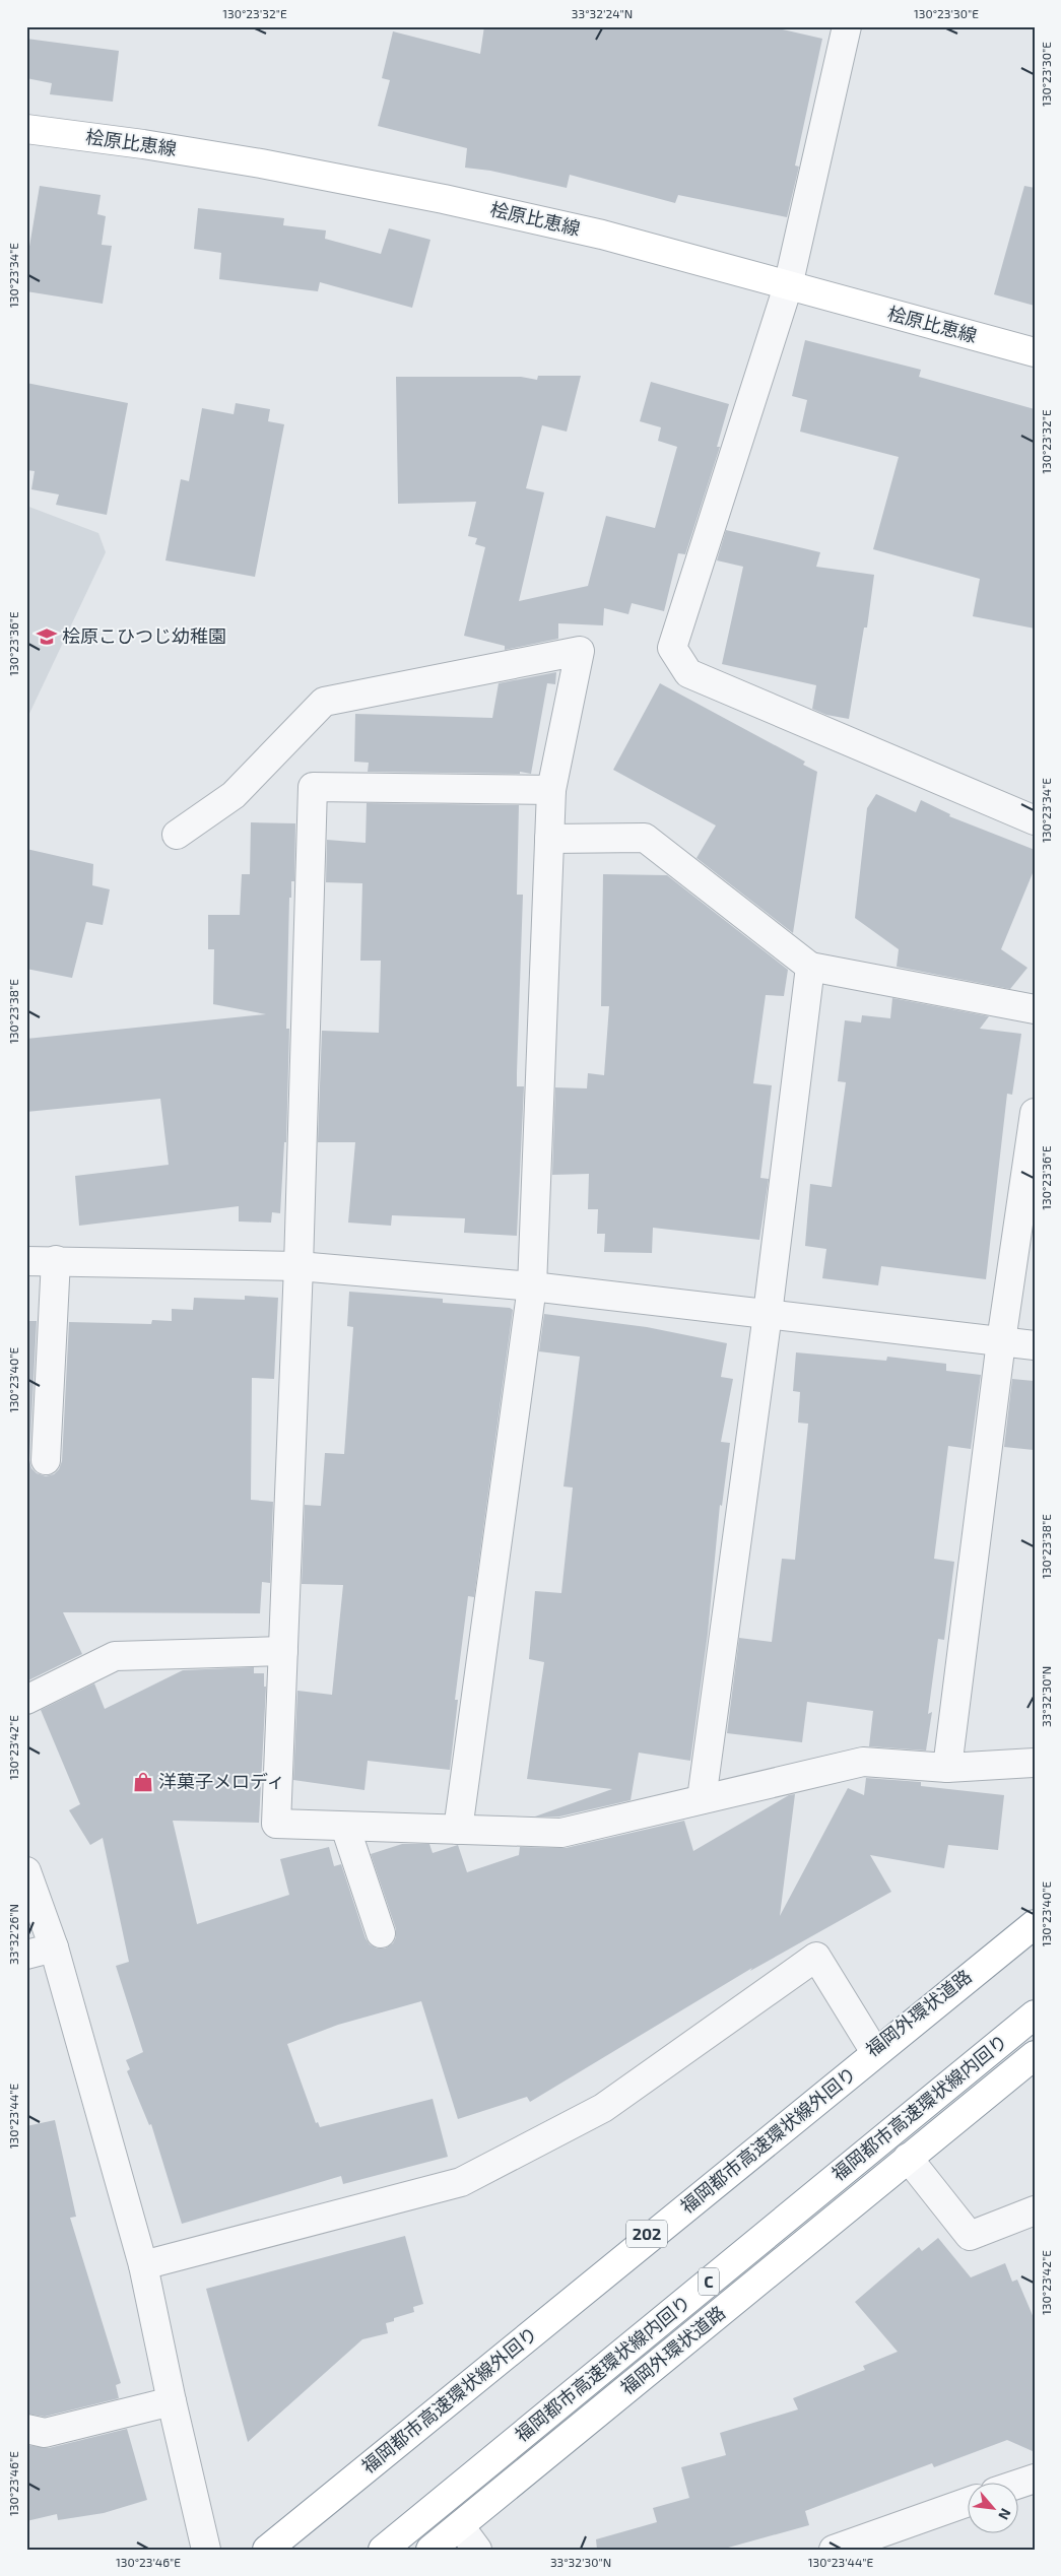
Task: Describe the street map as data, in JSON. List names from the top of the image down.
{
  "streets": {
    "main road": [
      "桧原比恵線",
      "福岡外環状道路",
      "福岡都市高速環状線内回り",
      "福岡都市高速環状線外回り",
      "202",
      "C"
    ]
  },
  "crossings": [
    ["福岡外環状道路", "福岡都市高速環状線外回り"]
  ],
  "places": {
    "school or university": ["桧原こひつじ幼稚園"],
    "shop": ["洋菓子メロディ"]
  },
  "north": "bottom right",
  "coordinates": [
    "130°23'32\"E",
    "33°32'24\"N",
    "130°23'30\"E",
    "130°23'34\"E",
    "130°23'36\"E",
    "130°23'38\"E",
    "130°23'40\"E",
    "33°32'30\"N",
    "130°23'42\"E",
    "33°32'26\"N",
    "130°23'44\"E",
    "130°23'46\"E"
  ]
}
